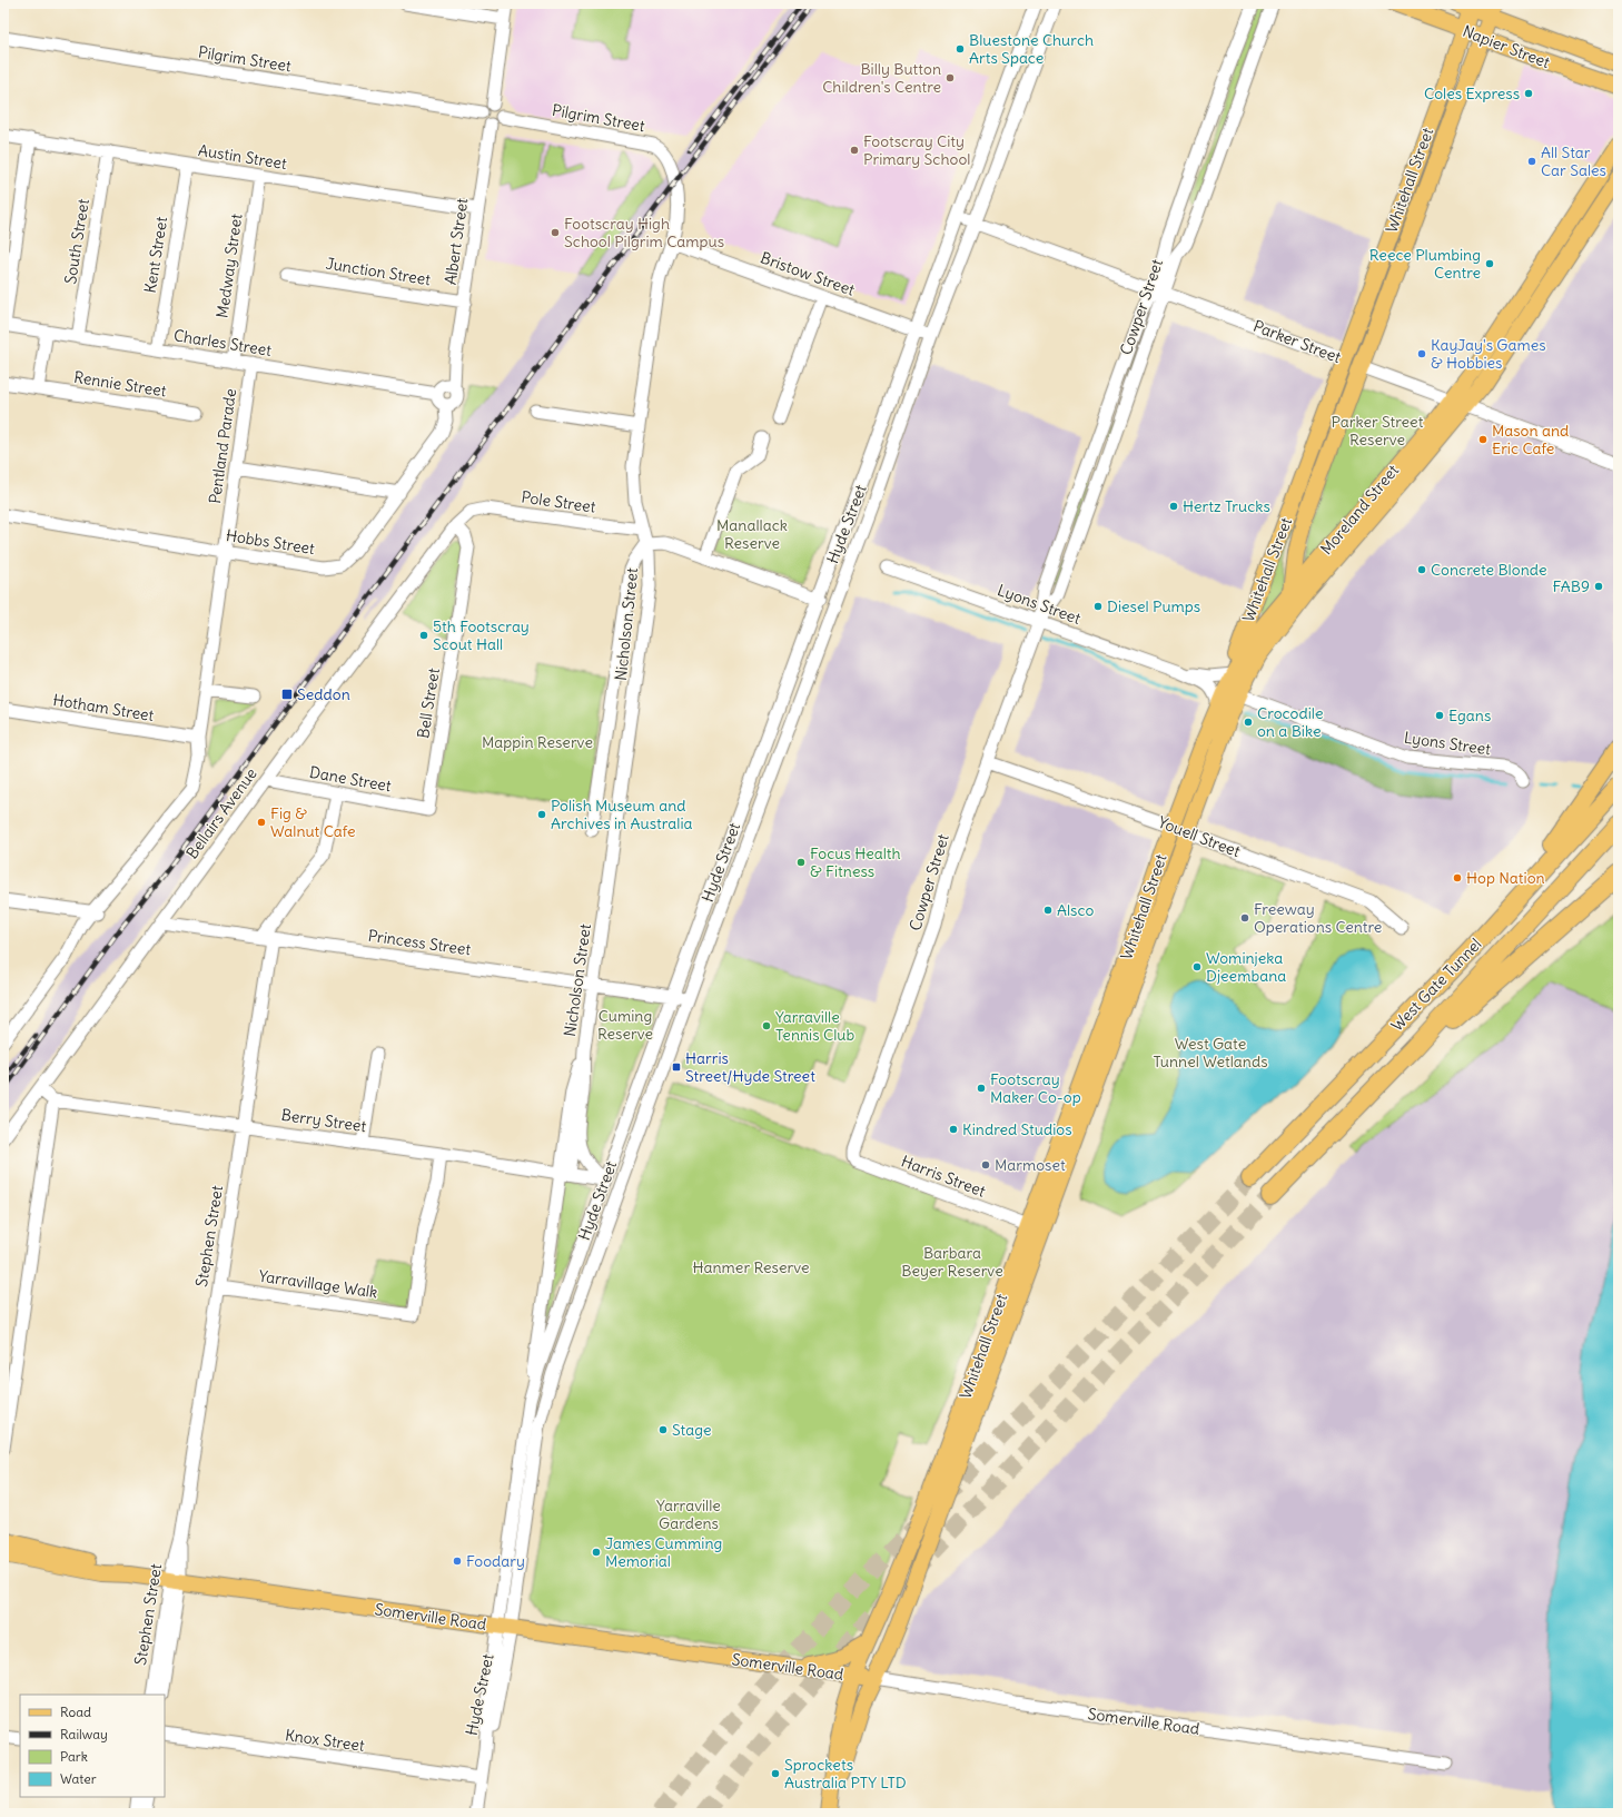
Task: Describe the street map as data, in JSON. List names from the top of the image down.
{
  "streets": {
    "highway": ["West Gate Tunnel"],
    "main road": [
      "Napier Street",
      "Whitehall Street",
      "Parker Street",
      "Moreland Street",
      "Youell Street",
      "Somerville Road"
    ],
    "street": [
      "Pilgrim Street",
      "Austin Street",
      "South Street",
      "Albert Street",
      "Kent Street",
      "Medway Street",
      "Junction Street",
      "Bristow Street",
      "Cowper Street",
      "Charles Street",
      "Rennie Street",
      "Pentland Parade",
      "Pole Street",
      "Hyde Street",
      "Hobbs Street",
      "Lyons Street",
      "Nicholson Street",
      "Bell Street",
      "Hotham Street",
      "Dane Street",
      "Bellairs Avenue",
      "Princess Street",
      "Berry Street",
      "Harris Street",
      "Stephen Street",
      "Yarravillage Walk",
      "Knox Street"
    ]
  },
  "crossings": [
    ["Napier Street", "Whitehall Street"],
    ["Pilgrim Street", "Albert Street"],
    ["Pilgrim Street", "Nicholson Street"],
    ["Austin Street", "South Street"],
    ["Austin Street", "Albert Street"],
    ["Austin Street", "Kent Street"],
    ["Austin Street", "Medway Street"],
    ["Whitehall Street", "Parker Street"],
    ["Whitehall Street", "Moreland Street"],
    ["Whitehall Street", "Lyons Street"],
    ["Whitehall Street", "Youell Street"],
    ["Whitehall Street", "Harris Street"],
    ["Whitehall Street", "Somerville Road"],
    ["South Street", "Charles Street"],
    ["Albert Street", "Junction Street"],
    ["Albert Street", "Charles Street"],
    ["Albert Street", "Hobbs Street"],
    ["Kent Street", "Charles Street"],
    ["Medway Street", "Charles Street"],
    ["Bristow Street", "Hyde Street"],
    ["Bristow Street", "Nicholson Street"],
    ["Cowper Street", "Parker Street"],
    ["Cowper Street", "Lyons Street"],
    ["Cowper Street", "Youell Street"],
    ["Cowper Street", "Harris Street"],
    ["Parker Street", "Moreland Street"],
    ["Parker Street", "Hyde Street"],
    ["Charles Street", "Pentland Parade"],
    ["Charles Street", "Hobbs Street"],
    ["Pentland Parade", "Hobbs Street"],
    ["Pentland Parade", "Hotham Street"],
    ["Pole Street", "Nicholson Street"],
    ["Pole Street", "Bellairs Avenue"],
    ["Moreland Street", "Lyons Street"],
    ["Hyde Street", "Nicholson Street"],
    ["Hyde Street", "Princess Street"],
    ["Hyde Street", "Berry Street"],
    ["Hyde Street", "Somerville Road"],
    ["Hyde Street", "Knox Street"],
    ["Nicholson Street", "Princess Street"],
    ["Nicholson Street", "Berry Street"],
    ["Bell Street", "Dane Street"],
    ["Bell Street", "Bellairs Avenue"],
    ["Dane Street", "Bellairs Avenue"],
    ["Dane Street", "Stephen Street"],
    ["Bellairs Avenue", "Princess Street"],
    ["Princess Street", "Stephen Street"],
    ["Berry Street", "Stephen Street"],
    ["Berry Street", "Yarravillage Walk"],
    ["Stephen Street", "Yarravillage Walk"],
    ["Stephen Street", "Somerville Road"]
  ],
  "parks": [
    "Parker Street Reserve",
    "Manallack Reserve",
    "Mappin Reserve",
    "Cuming Reserve",
    "West Gate Tunnel Wetlands",
    "Barbara Beyer Reserve",
    "Hanmer Reserve",
    "Yarraville Gardens"
  ],
  "places": {
    "other": [
      "Bluestone Church Arts Space",
      "Billy Button Children's Centre",
      "Coles Express",
      "Footscray City Primary School",
      "All Star Car Sales",
      "Footscray High School Pilgrim Campus",
      "Reece Plumbing Centre",
      "KayJay's Games & Hobbies",
      "Mason and Eric Cafe",
      "Hertz Trucks",
      "Concrete Blonde",
      "FAB9",
      "Diesel Pumps",
      "5th Footscray Scout Hall",
      "Egans",
      "Crocodile on a Bike",
      "Polish Museum and Archives in Australia",
      "Fig & Walnut Cafe",
      "Focus Health & Fitness",
      "Hop Nation",
      "Alsco",
      "Freeway Operations Centre",
      "Wominjeka Djeembana",
      "Yarraville Tennis Club",
      "Footscray Maker Co-op",
      "Kindred Studios",
      "Marmoset",
      "Stage",
      "James Cumming Memorial",
      "Foodary",
      "Sprockets Australia PTY LTD"
    ],
    "transit": ["Seddon", "Harris Street/Hyde Street"]
  },
  "legend": [
    "Road",
    "Railway",
    "Park",
    "Water"
  ]
}
